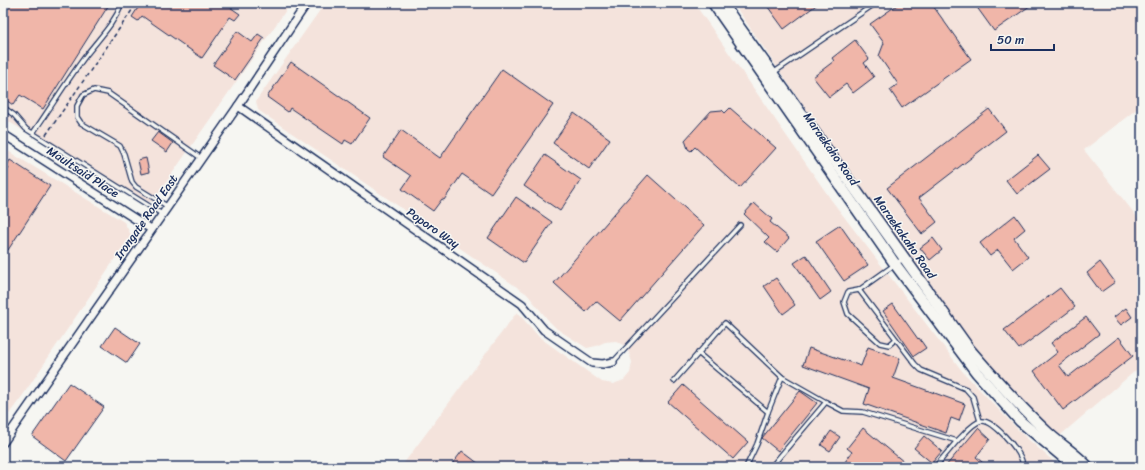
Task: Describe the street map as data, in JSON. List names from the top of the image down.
{
  "streets": {
    "main road": ["Maraekaho Road", "Maraekakaho Road"],
    "street": ["Maultsaid Place", "Irongate Road East", "Poporo Way"]
  },
  "crossings": [
    ["Maraekaho Road", "Maraekakaho Road"],
    ["Maultsaid Place", "Irongate Road East"],
    ["Irongate Road East", "Poporo Way"]
  ],
  "scale_bar": "50 m"
}
